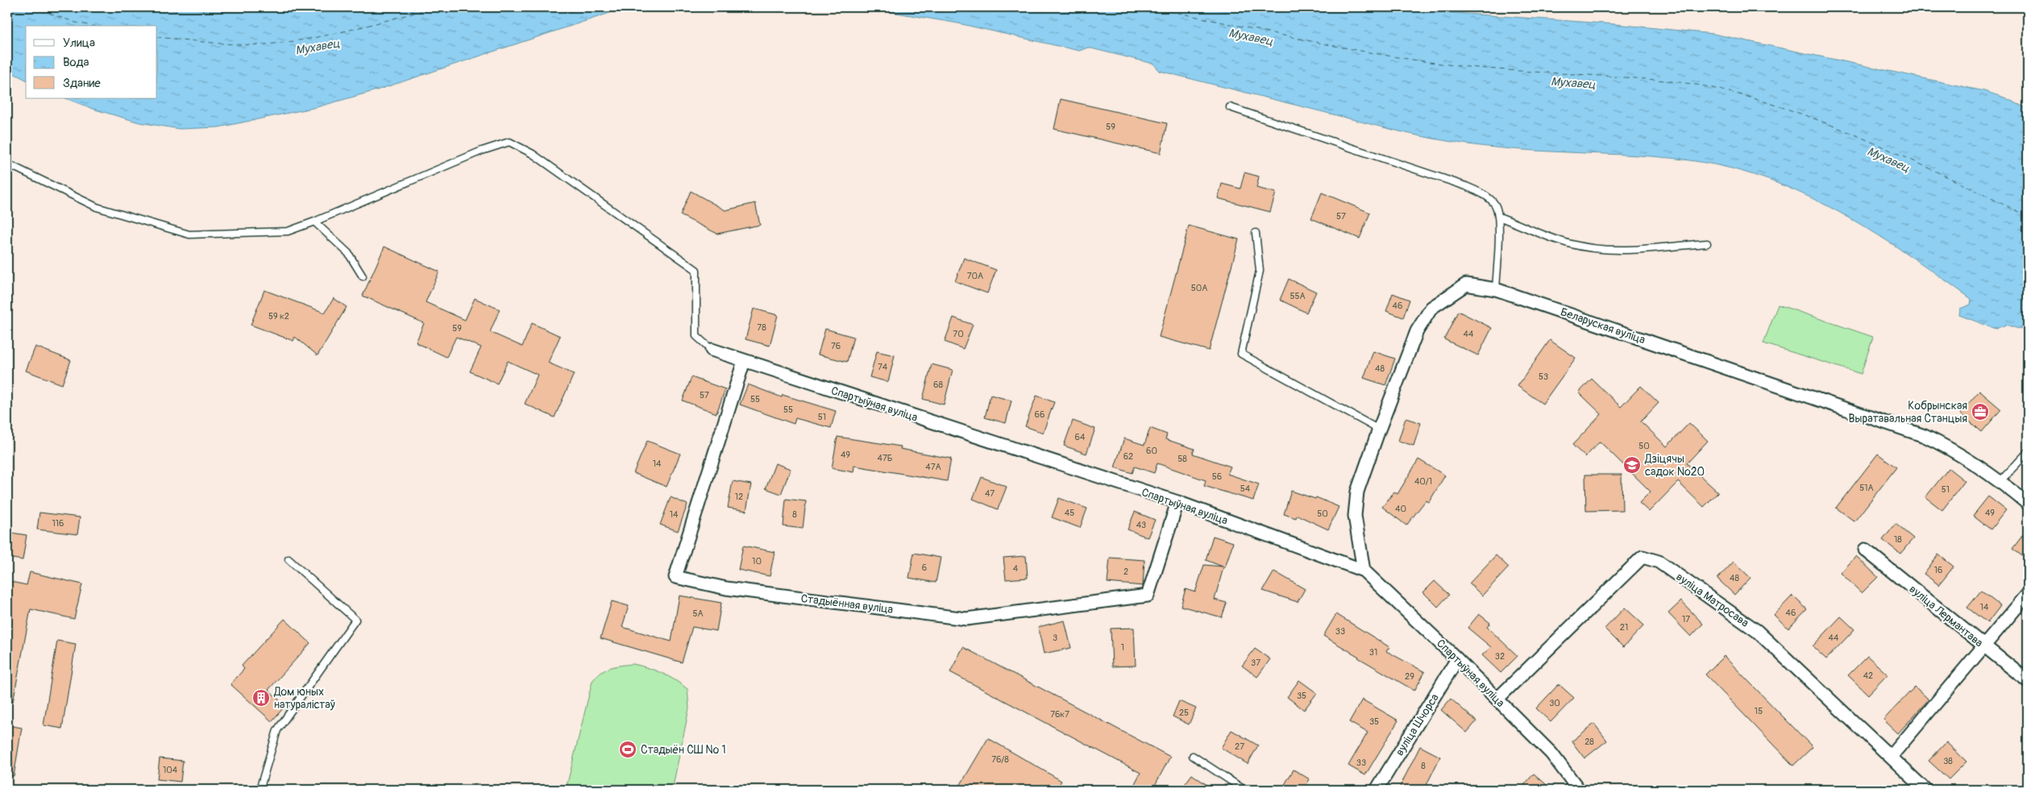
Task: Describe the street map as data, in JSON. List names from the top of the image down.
{
  "streets": {
    "street": [
      "Беларуская вуліца",
      "Спартыўная вуліца",
      "вуліца Матросава",
      "Стадыённая вуліца",
      "вуліца Лермантава",
      "вуліца Шчорса"
    ]
  },
  "crossings": [
    ["Беларуская вуліца", "Спартыўная вуліца"],
    ["Спартыўная вуліца", "вуліца Матросава"],
    ["Спартыўная вуліца", "Стадыённая вуліца"],
    ["Спартыўная вуліца", "вуліца Шчорса"]
  ],
  "water": ["Мухавец"],
  "places": {
    "office": ["Кобрынская Выратавальная Станцыя"],
    "school or university": ["Дзіцячы садок №20"],
    "building": ["Дом юных натуралістаў"],
    "sports": ["Стадыён СШ № 1"]
  },
  "house_numbers": [
    "59",
    "57",
    "70А",
    "50А",
    "55А",
    "46",
    "59 к2",
    "78",
    "59",
    "70",
    "44",
    "76",
    "74",
    "48",
    "53",
    "68",
    "57",
    "55",
    "55",
    "66",
    "51",
    "64",
    "50",
    "60",
    "49",
    "62",
    "47Б",
    "58",
    "14",
    "47А",
    "56",
    "40/1",
    "51А",
    "54",
    "51",
    "47",
    "12",
    "40",
    "45",
    "49",
    "50",
    "14",
    "8",
    "116",
    "43",
    "18",
    "10",
    "6",
    "4",
    "16",
    "2",
    "48",
    "14",
    "46",
    "5А",
    "17",
    "21",
    "33",
    "3",
    "44",
    "1",
    "31",
    "32",
    "37",
    "42",
    "29",
    "35",
    "30",
    "15",
    "25",
    "76к7",
    "35",
    "28",
    "27",
    "76/8",
    "38",
    "33",
    "8",
    "104"
  ],
  "legend": ["Улица", "Вода", "Здание"]
}
